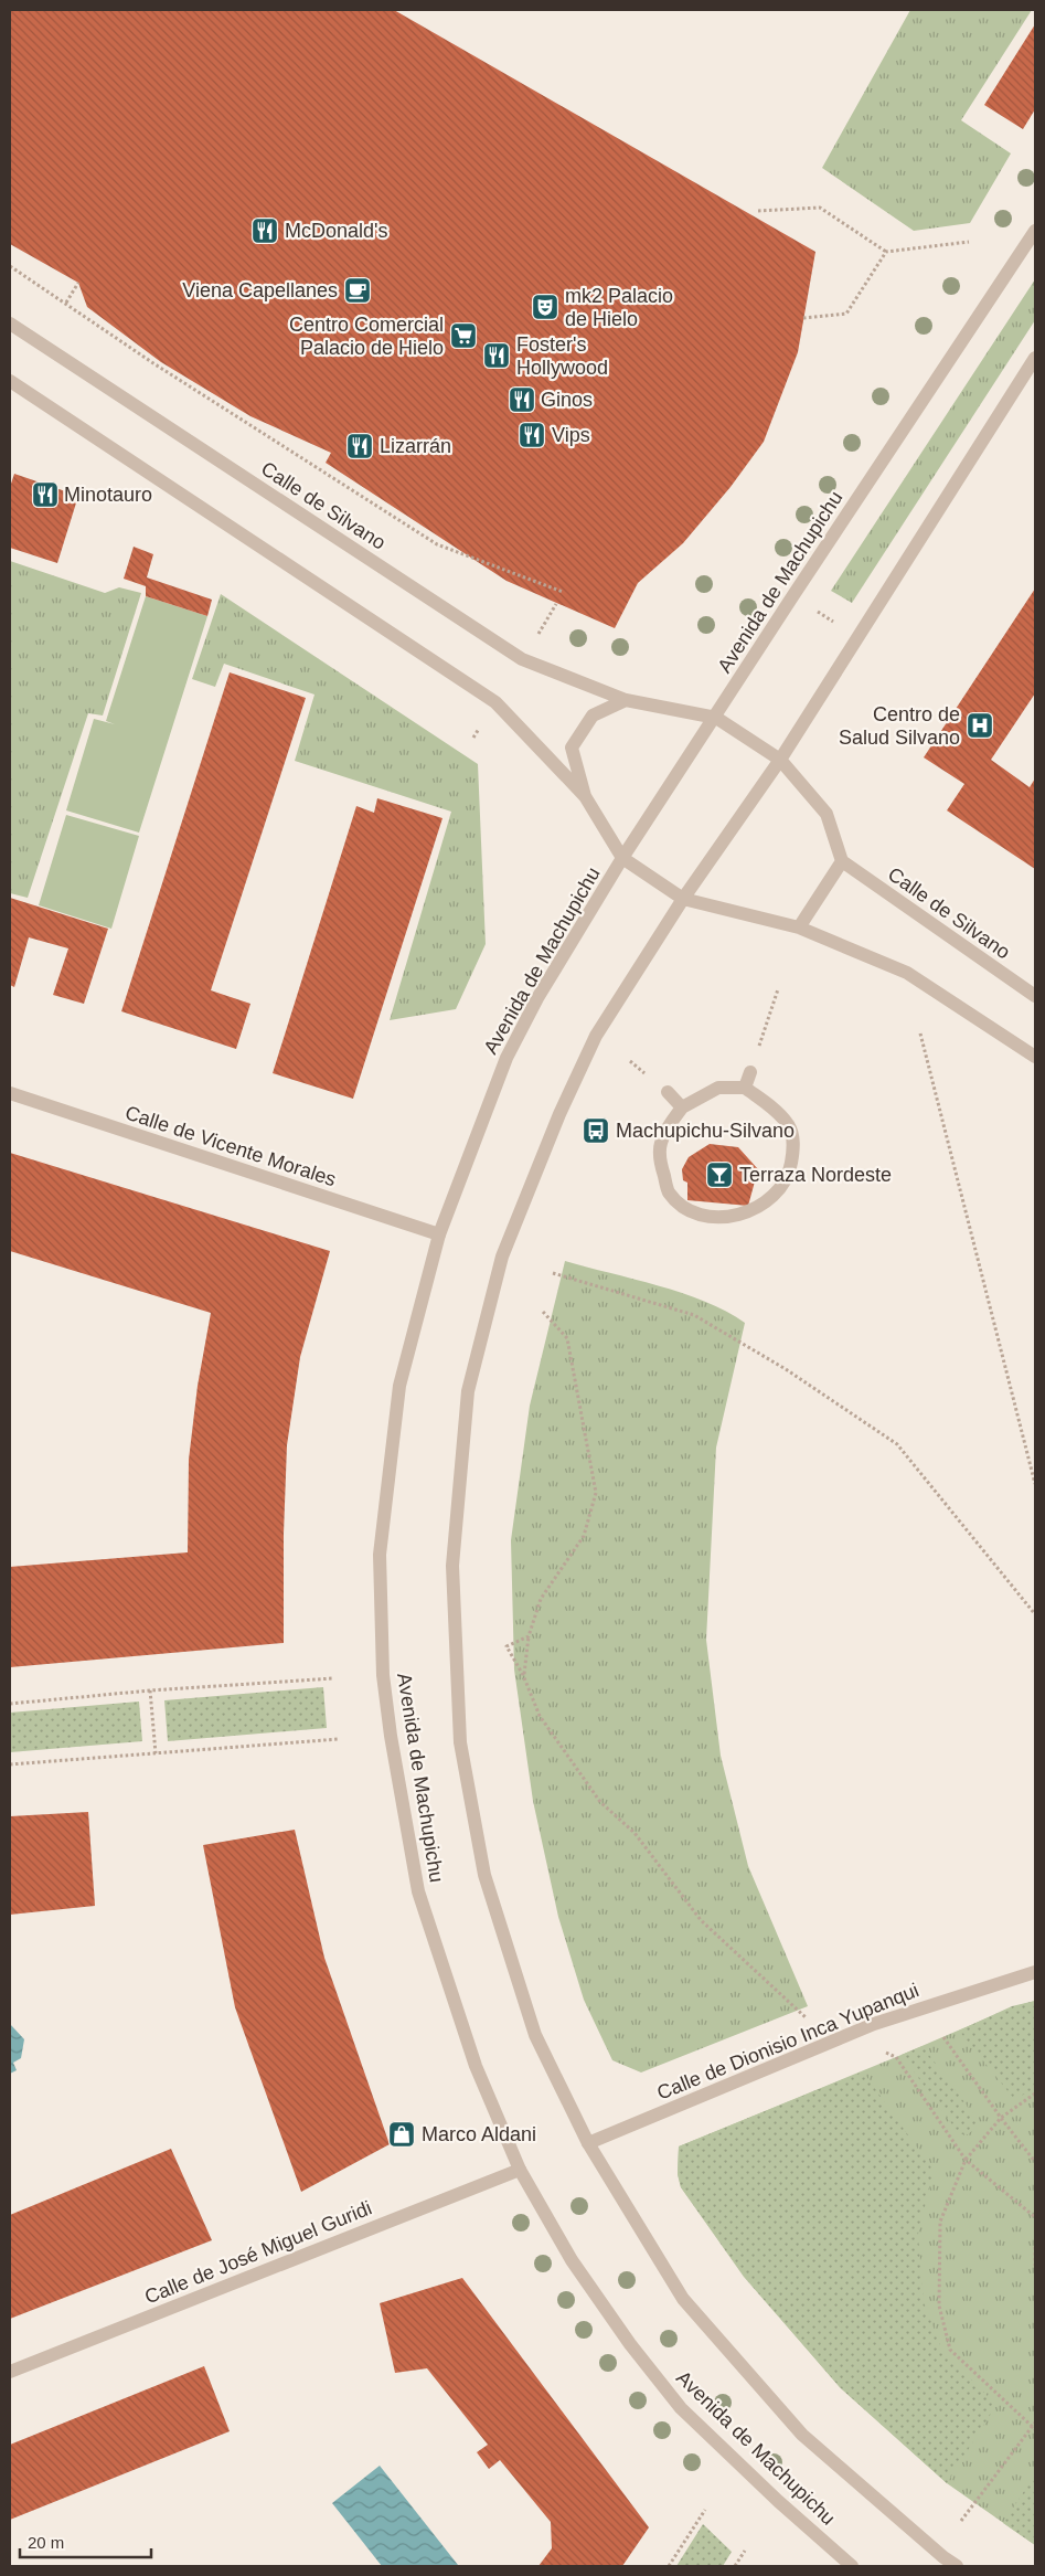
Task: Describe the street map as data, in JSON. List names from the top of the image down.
{
  "streets": {
    "street": [
      "Calle de Silvano",
      "Avenida de Machupichu",
      "Calle de Vicente Morales",
      "Calle de Dionisio Inca Yupanqui",
      "Calle de José Miguel Guridi"
    ]
  },
  "crossings": [
    ["Calle de Silvano", "Avenida de Machupichu"],
    ["Avenida de Machupichu", "Calle de Vicente Morales"],
    ["Avenida de Machupichu", "Calle de José Miguel Guridi"]
  ],
  "places": {
    "restaurant": [
      "McDonald's",
      "Foster's Hollywood",
      "Ginos",
      "Vips",
      "Lizarrán",
      "Minotauro"
    ],
    "cafe": ["Viena Capellanes"],
    "theatre": ["mk2 Palacio de Hielo"],
    "supermarket": ["Centro Comercial Palacio de Hielo"],
    "hospital": ["Centro de Salud Silvano"],
    "bus stop": ["Machupichu-Silvano"],
    "bar": ["Terraza Nordeste"],
    "shop": ["Marco Aldani"]
  },
  "scale_bar": "20 m"
}
